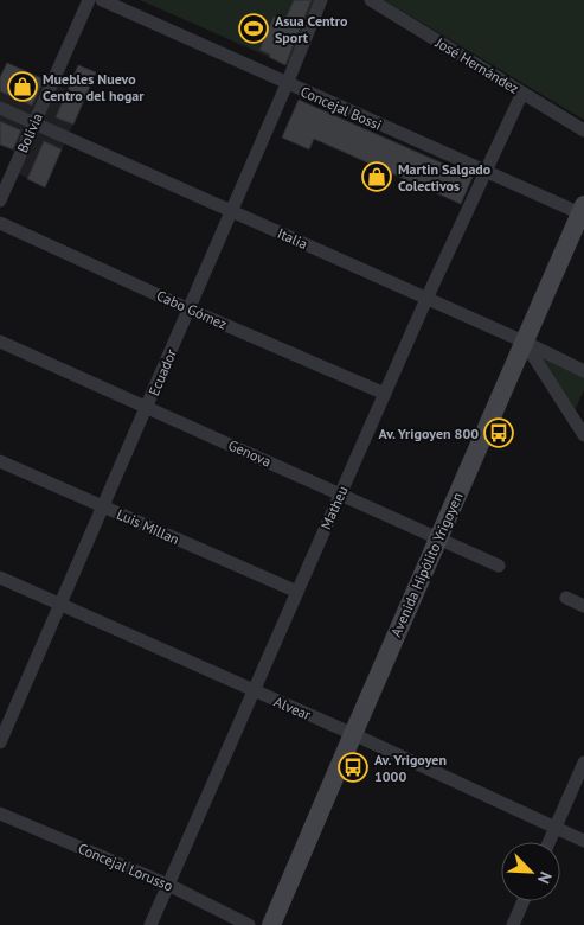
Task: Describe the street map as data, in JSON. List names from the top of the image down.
{
  "streets": {
    "main road": ["Avenida Hipólito Yrigoyen"],
    "street": [
      "José Hernández",
      "Concejal Bossi",
      "Bolivia",
      "Italia",
      "Cabo Gómez",
      "Ecuador",
      "Genova",
      "Matheu",
      "Luis Millan",
      "Alvear",
      "Concejal Lorusso"
    ]
  },
  "crossings": [
    ["José Hernández", "Matheu"],
    ["Concejal Bossi", "Ecuador"],
    ["Concejal Bossi", "Matheu"],
    ["Concejal Bossi", "Avenida Hipólito Yrigoyen"],
    ["Bolivia", "Italia"],
    ["Italia", "Ecuador"],
    ["Italia", "Matheu"],
    ["Italia", "Avenida Hipólito Yrigoyen"],
    ["Cabo Gómez", "Ecuador"],
    ["Cabo Gómez", "Matheu"],
    ["Ecuador", "Genova"],
    ["Ecuador", "Luis Millan"],
    ["Ecuador", "Alvear"],
    ["Genova", "Matheu"],
    ["Genova", "Avenida Hipólito Yrigoyen"],
    ["Matheu", "Luis Millan"],
    ["Matheu", "Alvear"],
    ["Matheu", "Concejal Lorusso"],
    ["Avenida Hipólito Yrigoyen", "Alvear"]
  ],
  "places": {
    "sports": ["Asua Centro Sport"],
    "shop": ["Muebles Nuevo Centro del hogar", "Martin Salgado Colectivos"],
    "bus stop": ["Av. Yrigoyen 800", "Av. Yrigoyen 1000"]
  },
  "north": "bottom right"
}
